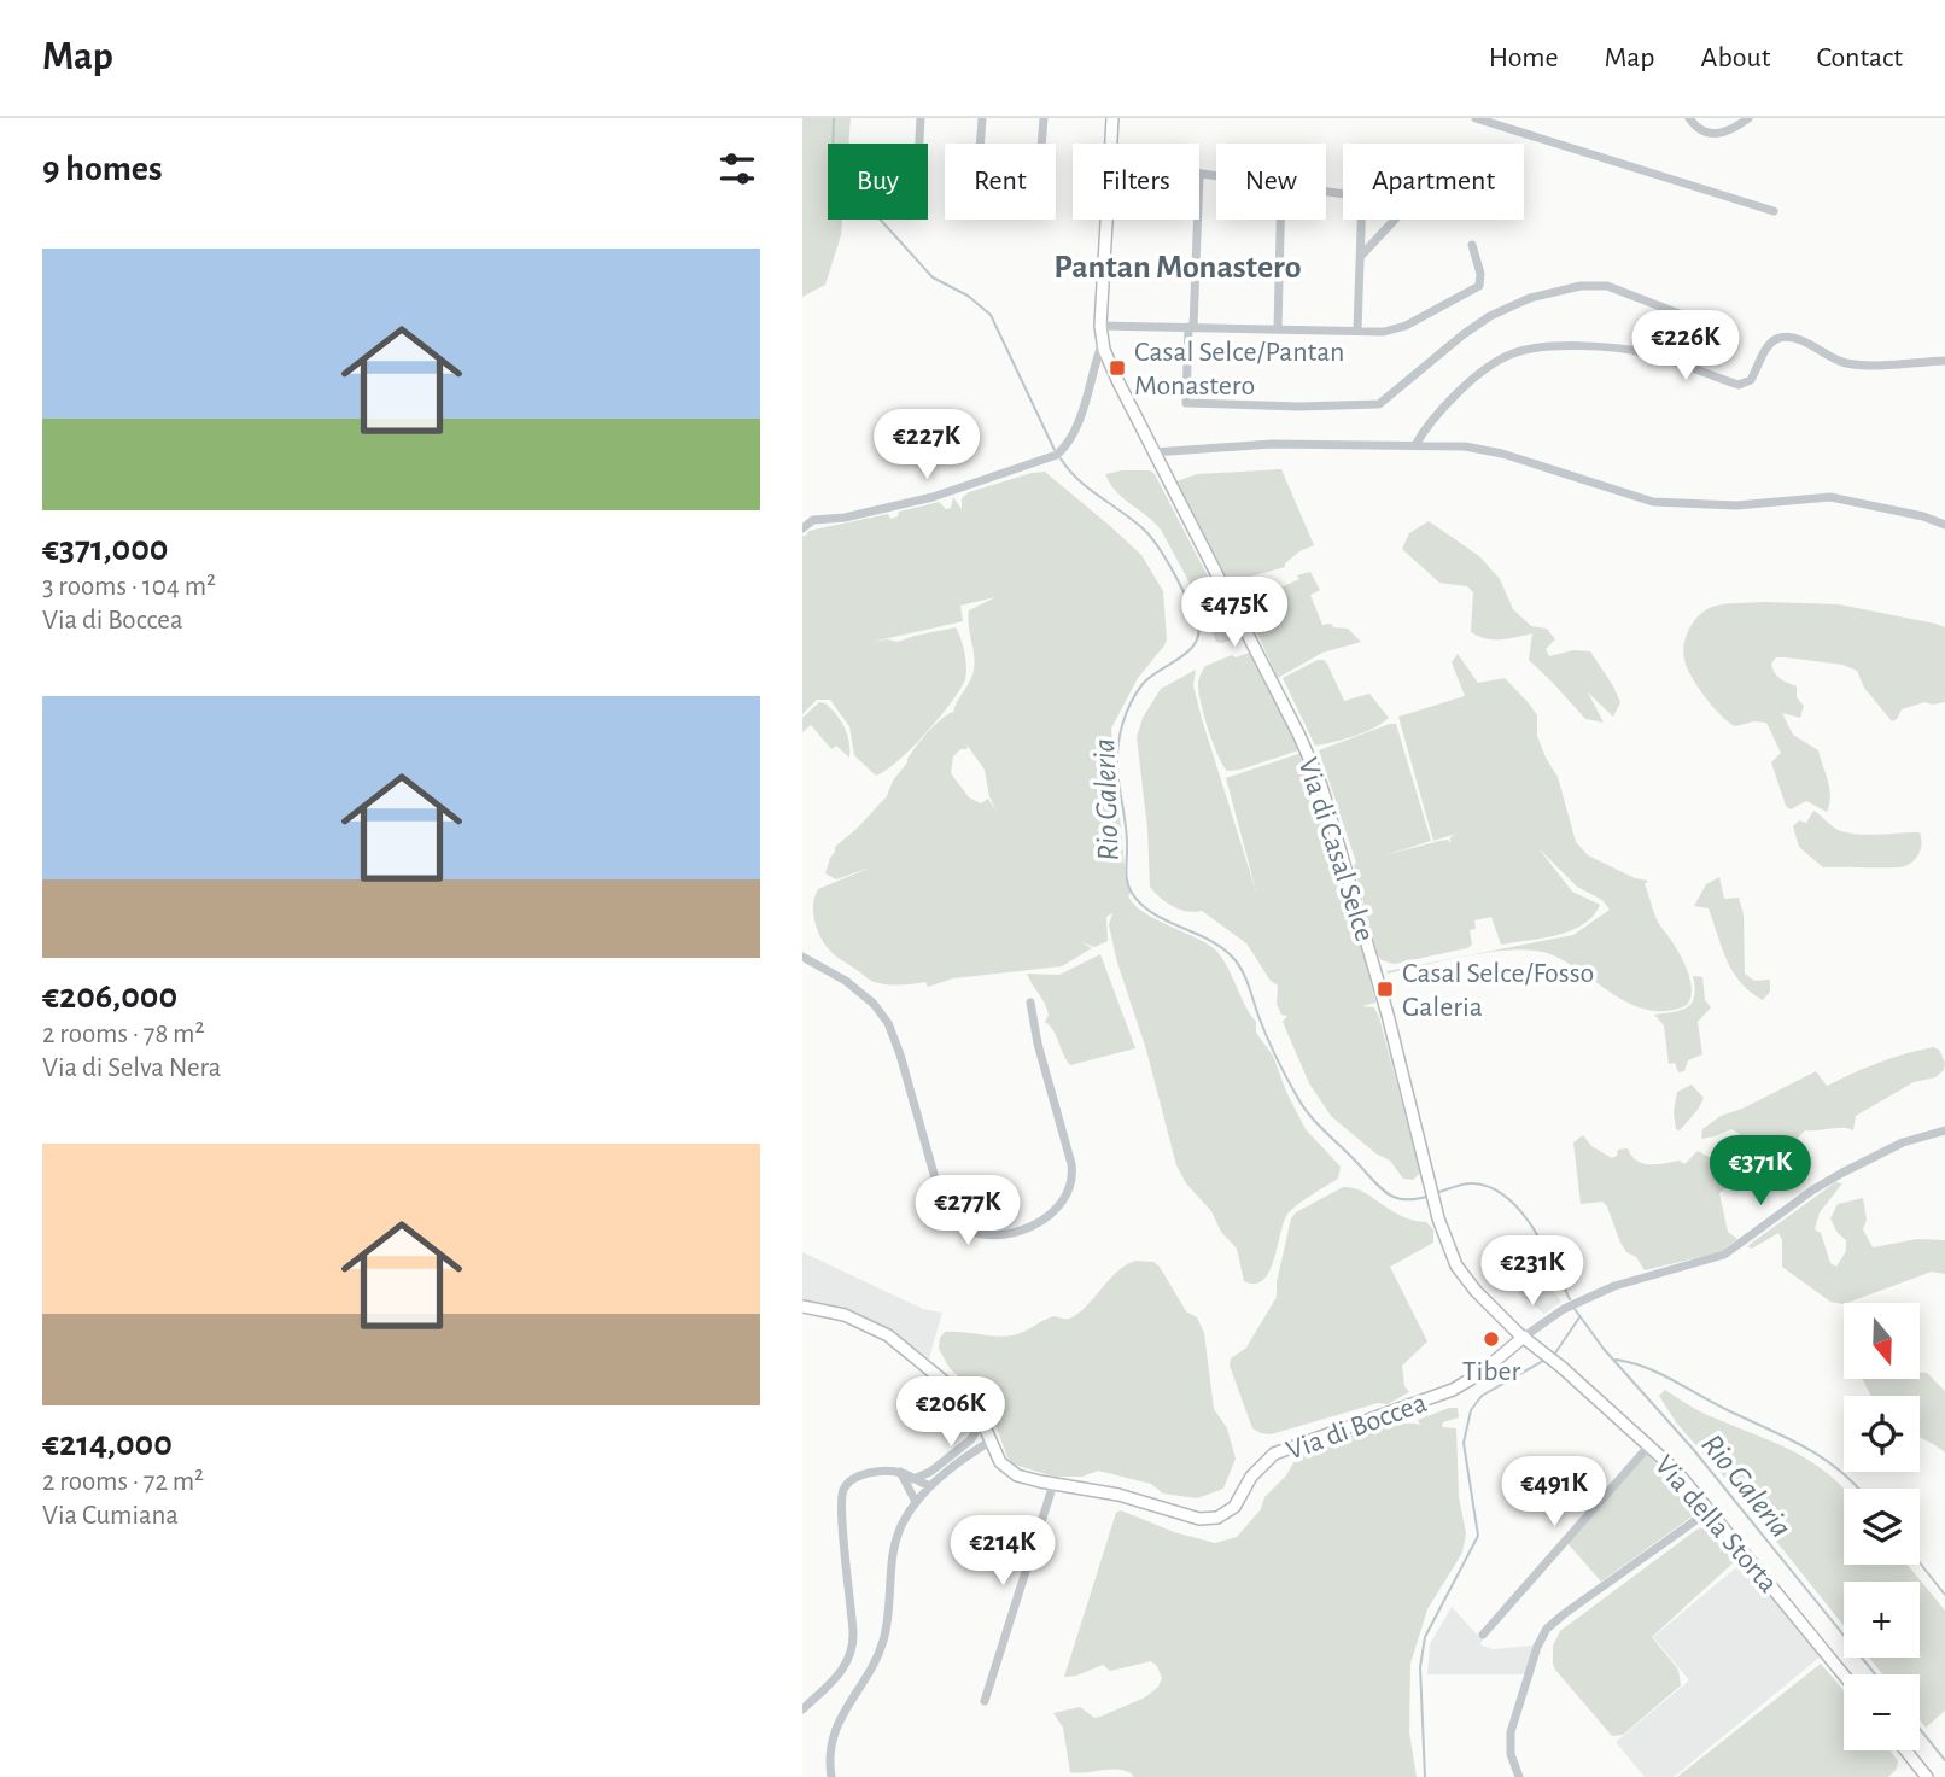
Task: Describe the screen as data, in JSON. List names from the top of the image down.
{
  "streets": {
    "main road": ["Via di Casal Selce", "Via di Boccea", "Via della Storta"]
  },
  "crossings": [
    ["Via di Casal Selce", "Via di Boccea"],
    ["Via di Casal Selce", "Via della Storta"],
    ["Via di Boccea", "Via della Storta"]
  ],
  "districts": ["Pantan Monastero"],
  "water": ["Rio Galeria"],
  "places": {
    "transit": ["Casal Selce/Pantan Monastero", "Casal Selce/Fosso Galeria"],
    "other": ["Tiber"]
  },
  "north": "bottom",
  "page": {
    "header": "Map",
    "nav": [
      "Home",
      "Map",
      "About",
      "Contact"
    ],
    "heading": "9 homes",
    "chip": [
      "Buy",
      "Rent",
      "Filters",
      "New",
      "Apartment"
    ],
    "list": [
      {
        "name": "€371,000",
        "note": "3 rooms · 104 m² · Via di Boccea"
      },
      {
        "name": "€206,000",
        "note": "2 rooms · 78 m² · Via di Selva Nera"
      },
      {
        "name": "€214,000",
        "note": "2 rooms · 72 m² · Via Cumiana"
      }
    ],
    "price": [
      "€226K",
      "€227K",
      "€475K",
      "€371K",
      "€277K",
      "€231K",
      "€206K",
      "€491K",
      "€214K"
    ],
    "map_buttons": ["+", "−"]
  }
}
